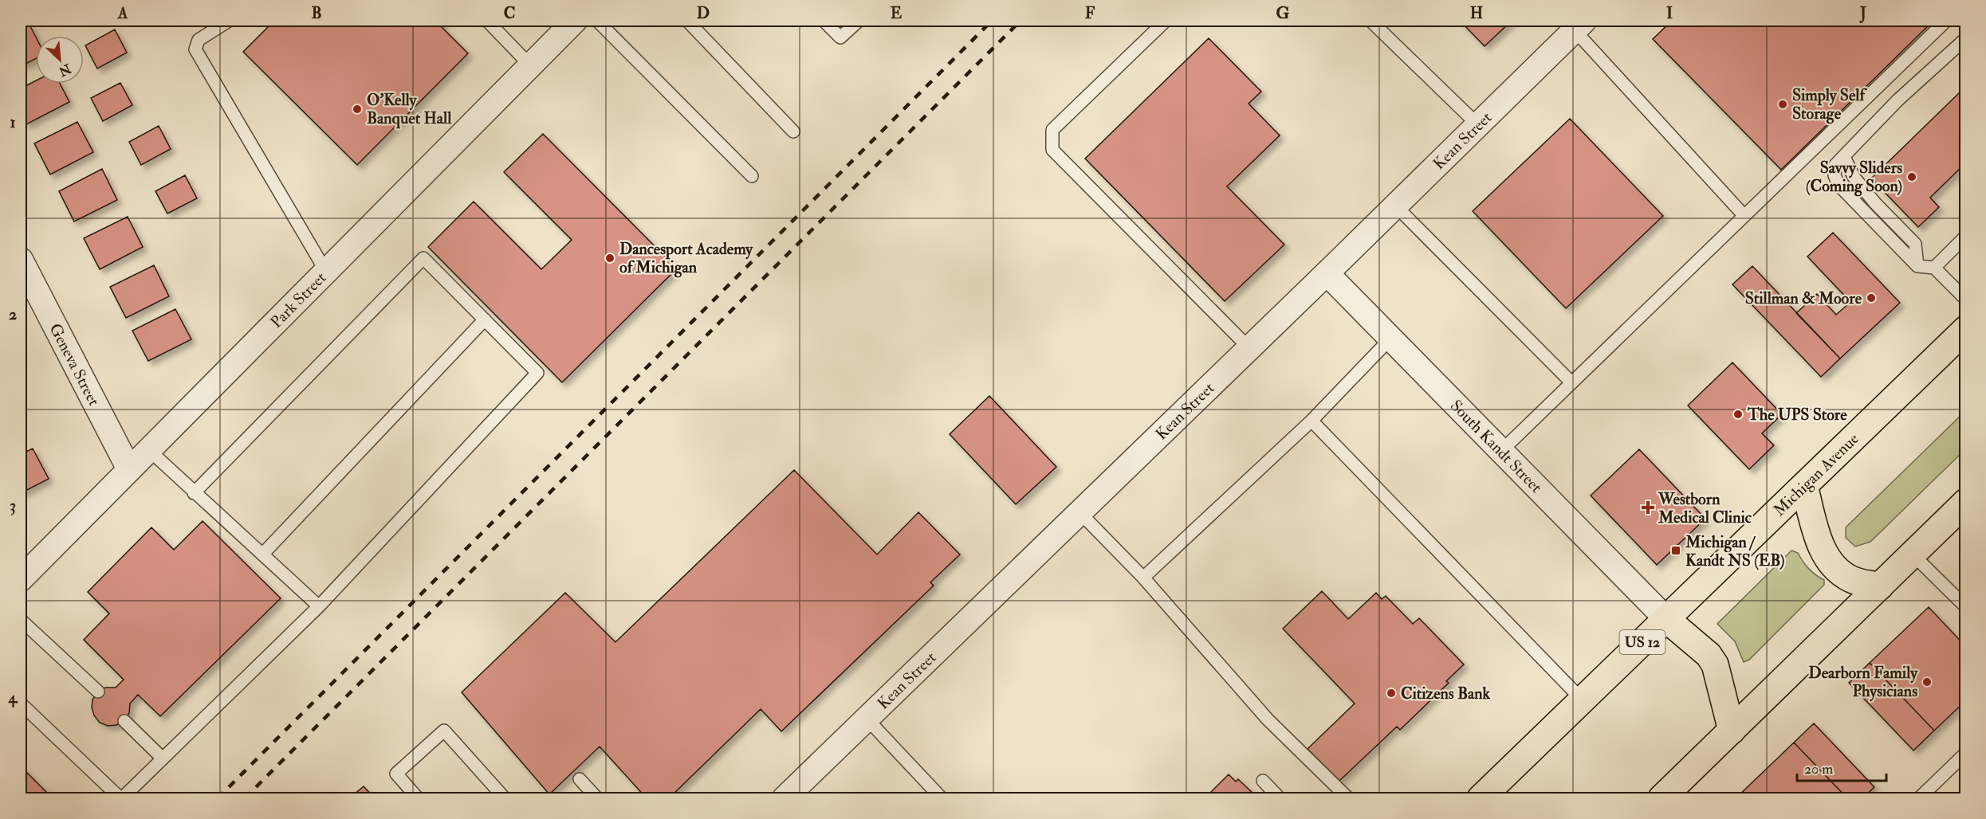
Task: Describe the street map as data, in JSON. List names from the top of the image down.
{
  "streets": {
    "main road": ["Michigan Avenue", "US 12"],
    "street": [
      "Kean Street",
      "Park Street",
      "Geneva Street",
      "South Kandt Street"
    ]
  },
  "crossings": [
    ["Kean Street", "South Kandt Street"],
    ["Park Street", "Geneva Street"],
    ["South Kandt Street", "Michigan Avenue"]
  ],
  "places": {
    "other": [
      "Simply Self Storage",
      "O'Kelly Banquet Hall",
      "Savvy Sliders (Coming Soon)",
      "Dancesport Academy of Michigan",
      "Stillman & Moore",
      "The UPS Store",
      "Dearborn Family Physicians",
      "Citizens Bank"
    ],
    "health": ["Westborn Medical Clinic"],
    "transit": ["Michigan / Kandt NS (EB)"]
  },
  "scale_bar": "20 m",
  "north": "bottom right",
  "grid": {
    "columns": [
      "A",
      "B",
      "C",
      "D",
      "E",
      "F",
      "G",
      "H",
      "I",
      "J"
    ],
    "rows": [
      "1",
      "2",
      "3",
      "4"
    ]
  }
}
